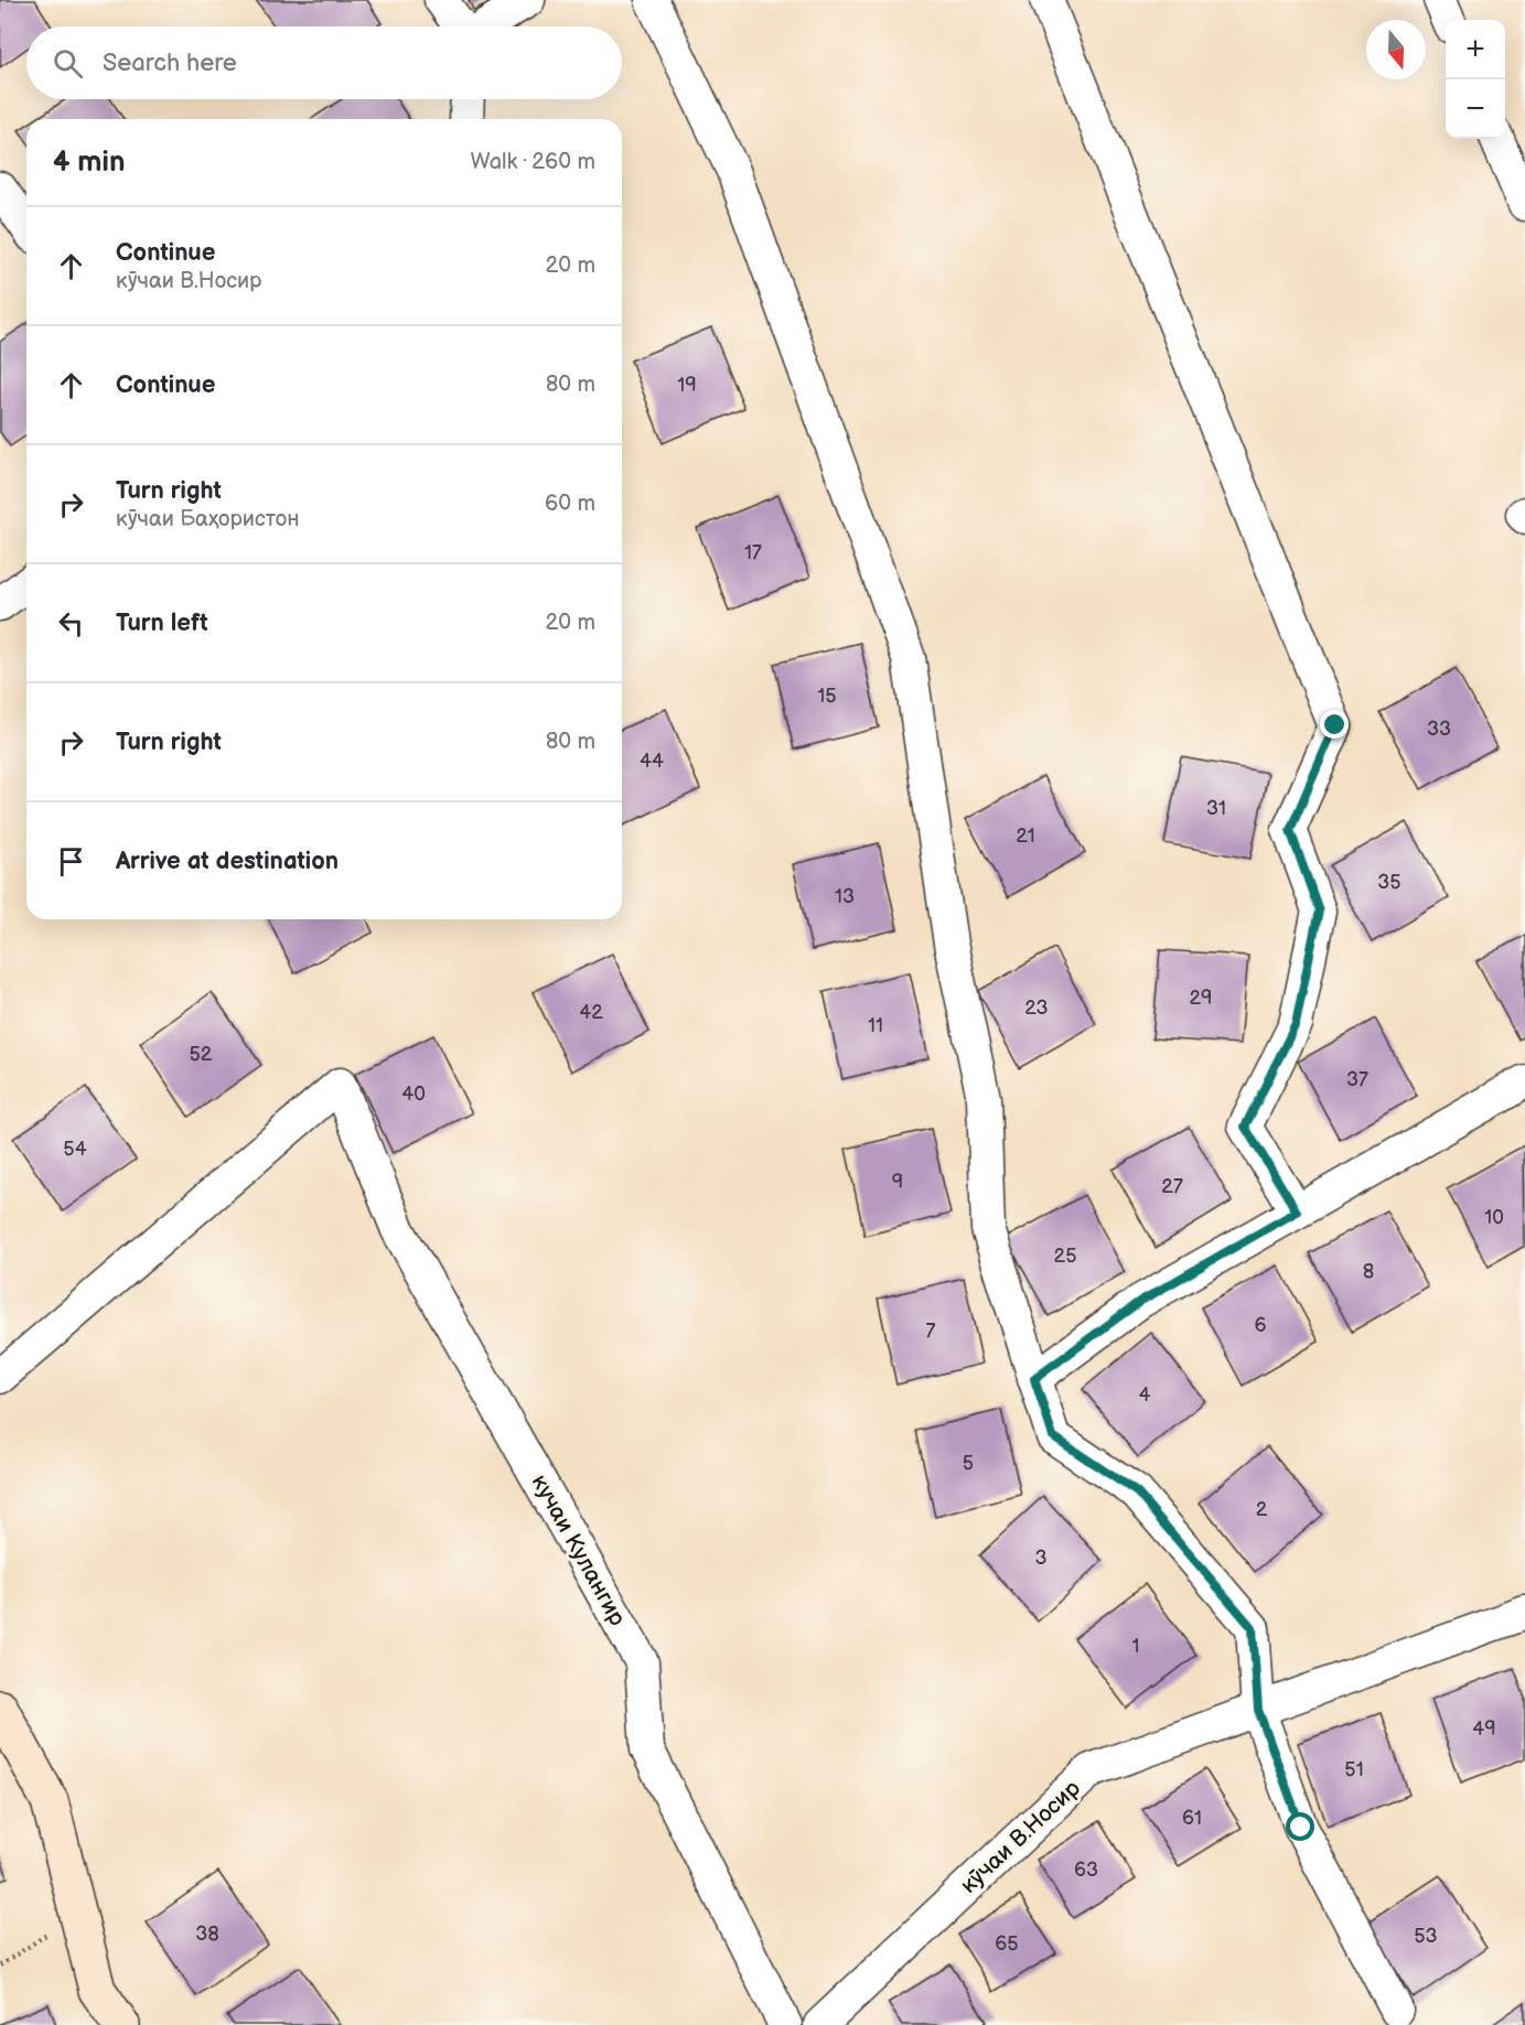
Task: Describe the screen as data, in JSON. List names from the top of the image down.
{
  "streets": {
    "street": ["кучаи Кулангир", "кӯчаи В.Носир"]
  },
  "house_numbers": [
    "19",
    "17",
    "15",
    "33",
    "44",
    "31",
    "21",
    "35",
    "13",
    "29",
    "23",
    "42",
    "11",
    "52",
    "37",
    "40",
    "54",
    "9",
    "27",
    "10",
    "25",
    "8",
    "6",
    "7",
    "4",
    "5",
    "2",
    "3",
    "1",
    "49",
    "51",
    "61",
    "63",
    "38",
    "53",
    "65"
  ],
  "north": "bottom",
  "page": {
    "map_buttons": ["+", "−"],
    "search": "Search here",
    "heading": ["4 min", "Walk · 260 m"],
    "list": [
      ["Continue", "кӯчаи В.Носир", "20 m"],
      ["Continue", "80 m"],
      ["Turn right", "кӯчаи Баҳористон", "60 m"],
      ["Turn left", "20 m"],
      ["Turn right", "80 m"],
      "Arrive at destination"
    ]
  }
}
